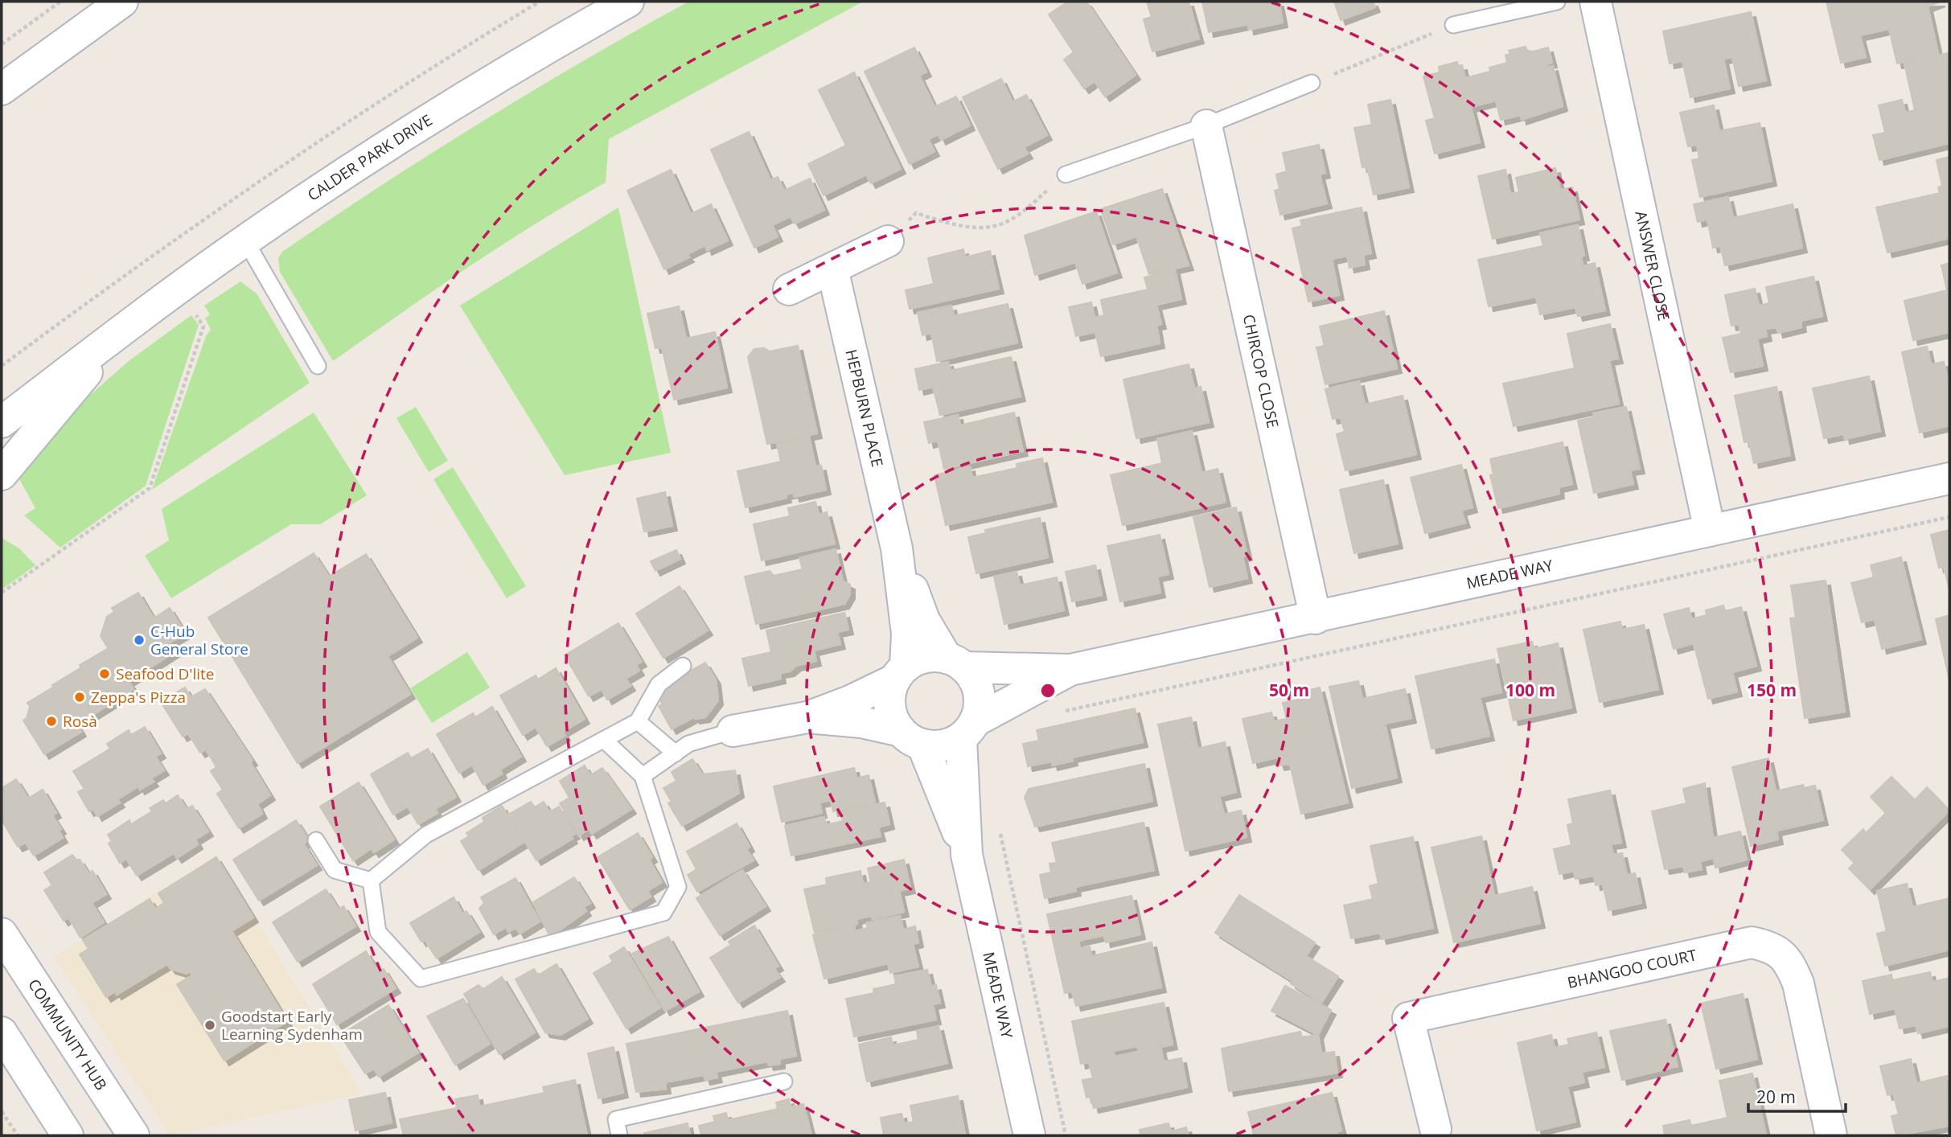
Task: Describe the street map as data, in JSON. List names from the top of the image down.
{
  "streets": {
    "street": [
      "CALDER PARK DRIVE",
      "ANSWER CLOSE",
      "CHIRCOP CLOSE",
      "HEPBURN PLACE",
      "MEADE WAY",
      "BHANGOO COURT",
      "COMMUNITY HUB"
    ]
  },
  "crossings": [
    ["ANSWER CLOSE", "MEADE WAY"],
    ["CHIRCOP CLOSE", "MEADE WAY"],
    ["HEPBURN PLACE", "MEADE WAY"]
  ],
  "places": [
    "C-Hub General Store",
    "Seafood D'lite",
    "Zeppa's Pizza",
    "Rosà",
    "Goodstart Early Learning Sydenham"
  ],
  "scale_bar": "20 m",
  "rings": ["50 m", "100 m", "150 m"]
}
